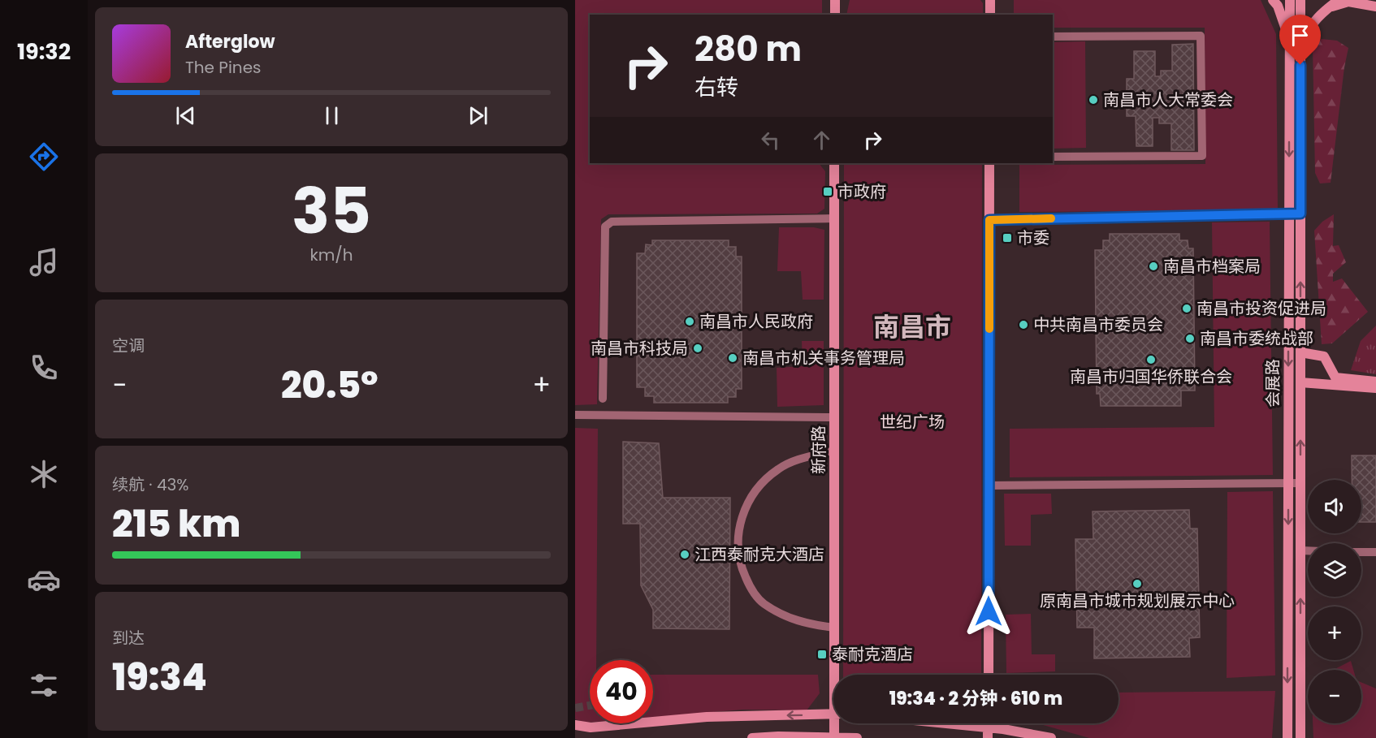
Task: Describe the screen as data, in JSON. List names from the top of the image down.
{
  "streets": {
    "street": ["会展路", "新府路"]
  },
  "districts": ["南昌市"],
  "parks": ["世纪广场"],
  "places": {
    "other": [
      "南昌市人大常委会",
      "南昌市档案局",
      "南昌市投资促进局",
      "南昌市人民政府",
      "中共南昌市委员会",
      "南昌市委统战部",
      "南昌市科技局",
      "南昌市机关事务管理局",
      "南昌市归国华侨联合会",
      "江西泰耐克大酒店",
      "原南昌市城市规划展示中心"
    ],
    "transit": ["市政府", "市委", "泰耐克酒店"]
  },
  "page": {
    "tabs": "19:32",
    "turn": ["280 m", "右转"],
    "song": ["Afterglow", "The Pines"],
    "tile": [
      ["35", "km/h"],
      "空调",
      ["续航 · 43%", "215 km"],
      ["到达", "19:34"]
    ],
    "heat": ["−", "20.5°", "+"],
    "map_buttons": ["+", "−"],
    "limit": "40",
    "trip": "19:34 · 2 分钟 · 610 m"
  }
}
